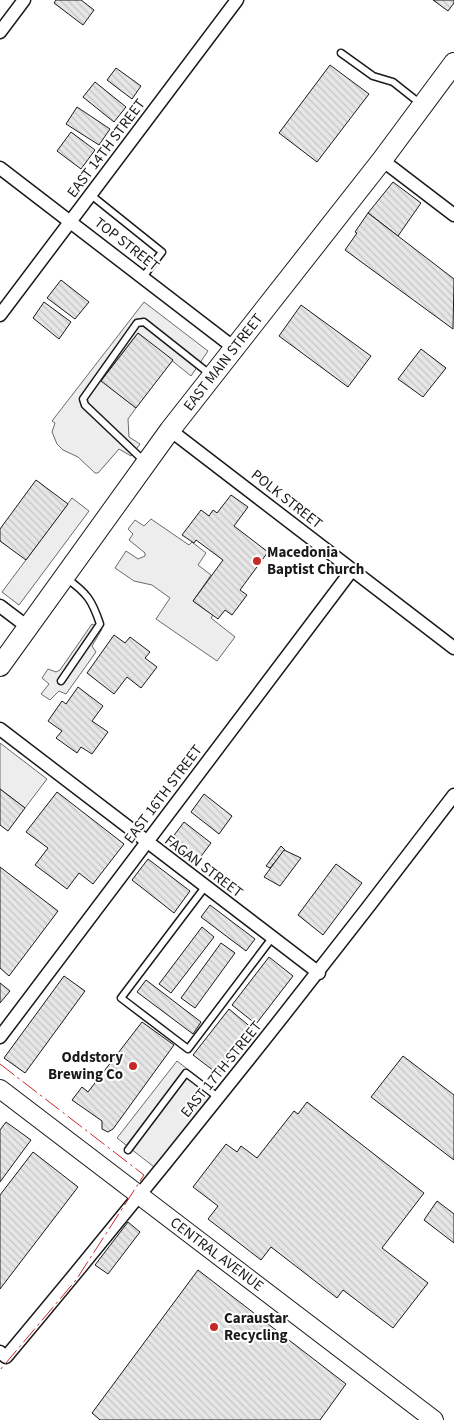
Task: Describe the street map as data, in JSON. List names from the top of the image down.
{
  "streets": {
    "main road": ["EAST MAIN STREET", "CENTRAL AVENUE"],
    "street": [
      "EAST 14TH STREET",
      "TOP STREET",
      "POLK STREET",
      "EAST 16TH STREET",
      "FAGAN STREET",
      "EAST 17TH STREET"
    ]
  },
  "crossings": [
    ["EAST 14TH STREET", "TOP STREET"],
    ["TOP STREET", "EAST MAIN STREET"],
    ["EAST MAIN STREET", "POLK STREET"],
    ["POLK STREET", "EAST 16TH STREET"],
    ["EAST 16TH STREET", "FAGAN STREET"],
    ["FAGAN STREET", "EAST 17TH STREET"],
    ["EAST 17TH STREET", "CENTRAL AVENUE"]
  ],
  "places": ["Macedonia Baptist Church", "Oddstory Brewing Co", "Caraustar Recycling"]
}
